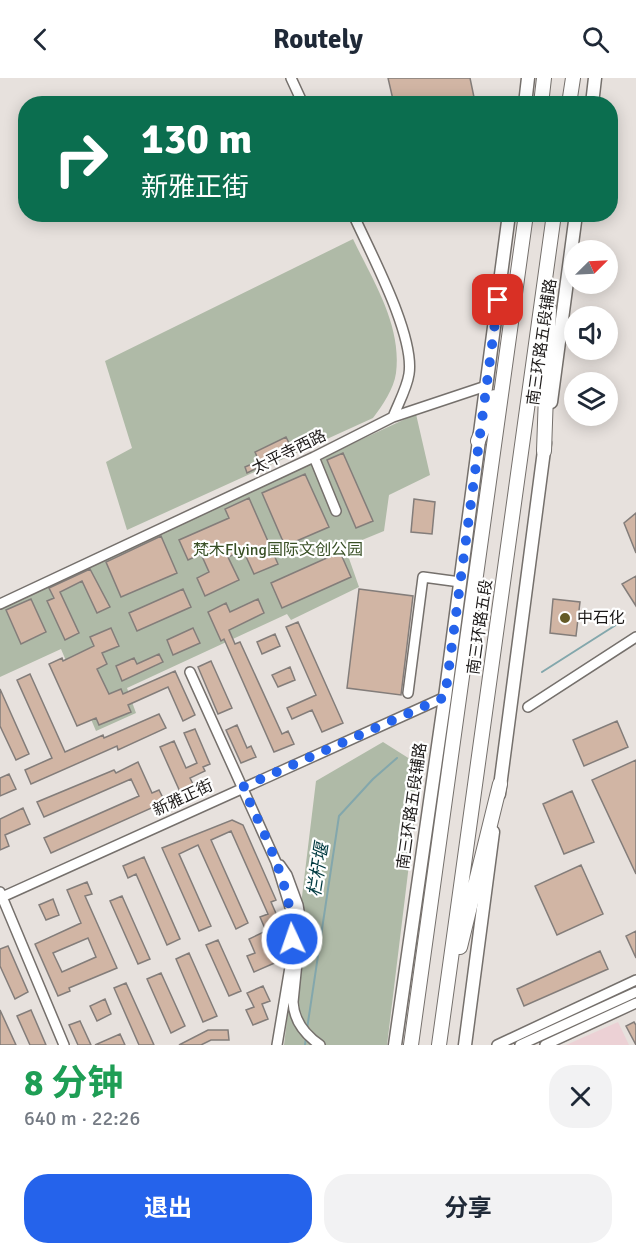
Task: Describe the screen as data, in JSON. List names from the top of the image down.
{
  "streets": {
    "highway": ["南三环路五段"],
    "main road": ["南三环路五段辅路"],
    "street": ["太平寺西路", "新雅正街"]
  },
  "crossings": [
    ["南三环路五段辅路", "太平寺西路"],
    ["南三环路五段辅路", "新雅正街"]
  ],
  "water": ["栏杆堰"],
  "parks": ["梵木Flying国际文创公园"],
  "places": ["中石化"],
  "north": "top right",
  "page": {
    "header": "Routely",
    "turn": ["130 m", "新雅正街"],
    "heading": ["8 分钟", "640 m · 22:26"],
    "buttons": ["退出", "分享"]
  }
}
